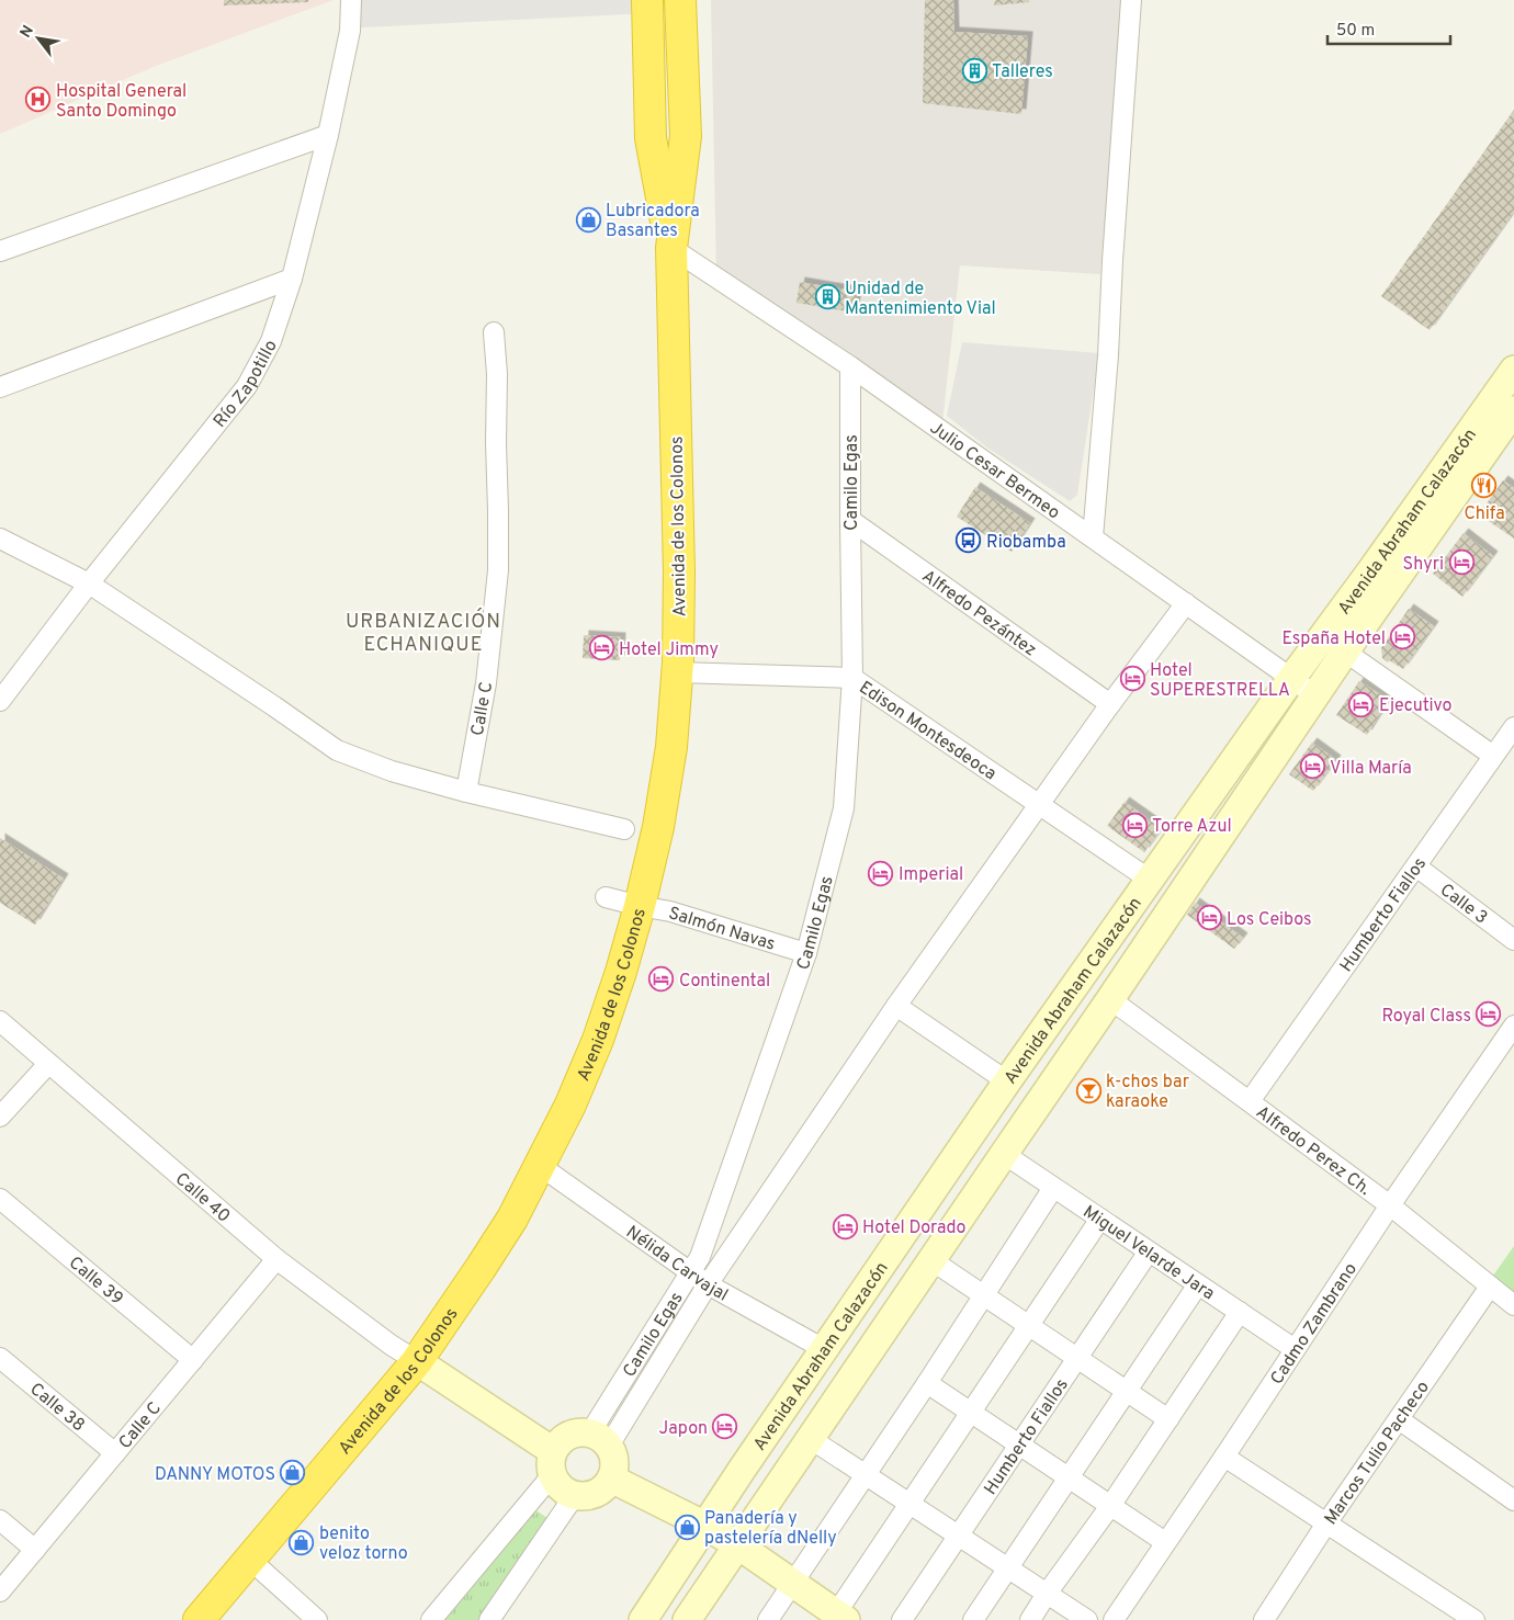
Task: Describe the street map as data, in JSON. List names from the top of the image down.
{
  "streets": {
    "highway": ["Avenida de los Colonos"],
    "main road": ["Avenida Abraham Calazacón"],
    "street": [
      "Río Zapotillo",
      "Julio Cesar Bermeo",
      "Camilo Egas",
      "Alfredo Pezántez",
      "Calle C",
      "Edison Montesdeoca",
      "Calle 3",
      "Humberto Fiallos",
      "Salmón Navas",
      "Alfredo Perez Ch.",
      "Calle 40",
      "Miguel Velarde Jara",
      "Nélida Carvajal",
      "Calle 39",
      "Cadmo Zambrano",
      "Calle 38",
      "Marcos Tulio Pacheco"
    ]
  },
  "crossings": [
    ["Julio Cesar Bermeo", "Camilo Egas"],
    ["Julio Cesar Bermeo", "Avenida Abraham Calazacón"],
    ["Julio Cesar Bermeo", "Avenida de los Colonos"],
    ["Camilo Egas", "Alfredo Pezántez"],
    ["Camilo Egas", "Edison Montesdeoca"],
    ["Camilo Egas", "Salmón Navas"],
    ["Camilo Egas", "Nélida Carvajal"],
    ["Avenida Abraham Calazacón", "Edison Montesdeoca"],
    ["Avenida Abraham Calazacón", "Alfredo Perez Ch."],
    ["Avenida Abraham Calazacón", "Miguel Velarde Jara"],
    ["Avenida Abraham Calazacón", "Nélida Carvajal"],
    ["Avenida de los Colonos", "Edison Montesdeoca"],
    ["Avenida de los Colonos", "Salmón Navas"],
    ["Avenida de los Colonos", "Calle 40"],
    ["Avenida de los Colonos", "Nélida Carvajal"],
    ["Calle C", "Calle 40"],
    ["Calle C", "Calle 39"],
    ["Calle C", "Calle 38"],
    ["Calle 3", "Humberto Fiallos"],
    ["Humberto Fiallos", "Alfredo Perez Ch."],
    ["Humberto Fiallos", "Miguel Velarde Jara"],
    ["Alfredo Perez Ch.", "Cadmo Zambrano"],
    ["Alfredo Perez Ch.", "Marcos Tulio Pacheco"],
    ["Miguel Velarde Jara", "Cadmo Zambrano"]
  ],
  "districts": ["URBANIZACIÓN ECHANIQUE"],
  "places": {
    "building": ["Talleres", "Unidad de Mantenimiento Vial"],
    "hospital": ["Hospital General Santo Domingo"],
    "shop": [
      "Lubricadora Basantes",
      "DANNY MOTOS",
      "Panadería y pastelería dNelly",
      "benito veloz torno"
    ],
    "restaurant": ["Chifa"],
    "bus stop": ["Riobamba"],
    "hotel": [
      "Shyri",
      "España Hotel",
      "Hotel Jimmy",
      "Hotel SUPERESTRELLA",
      "Ejecutivo",
      "Villa María",
      "Torre Azul",
      "Imperial",
      "Los Ceibos",
      "Continental",
      "Royal Class",
      "Hotel Dorado",
      "Japon"
    ],
    "bar": ["k-chos bar karaoke"]
  },
  "scale_bar": "50 m",
  "north": "top left"
}
